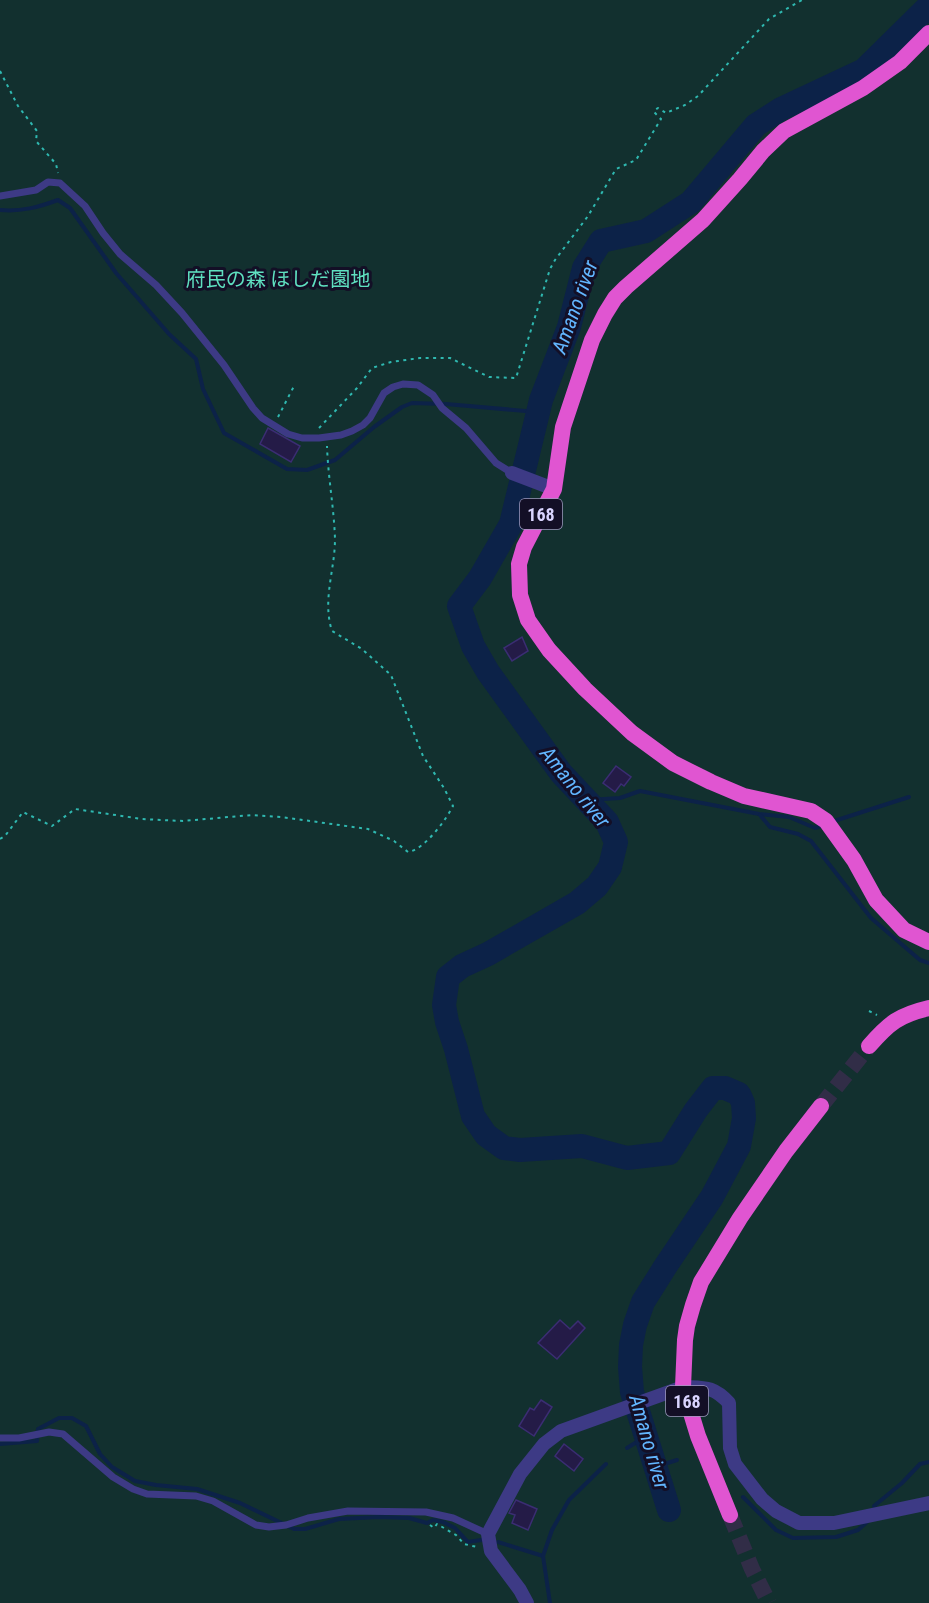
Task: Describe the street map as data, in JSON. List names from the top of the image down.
{
  "streets": {
    "highway": ["168"]
  },
  "water": ["Amano river"],
  "parks": ["府民の森 ほしだ園地"]
}
